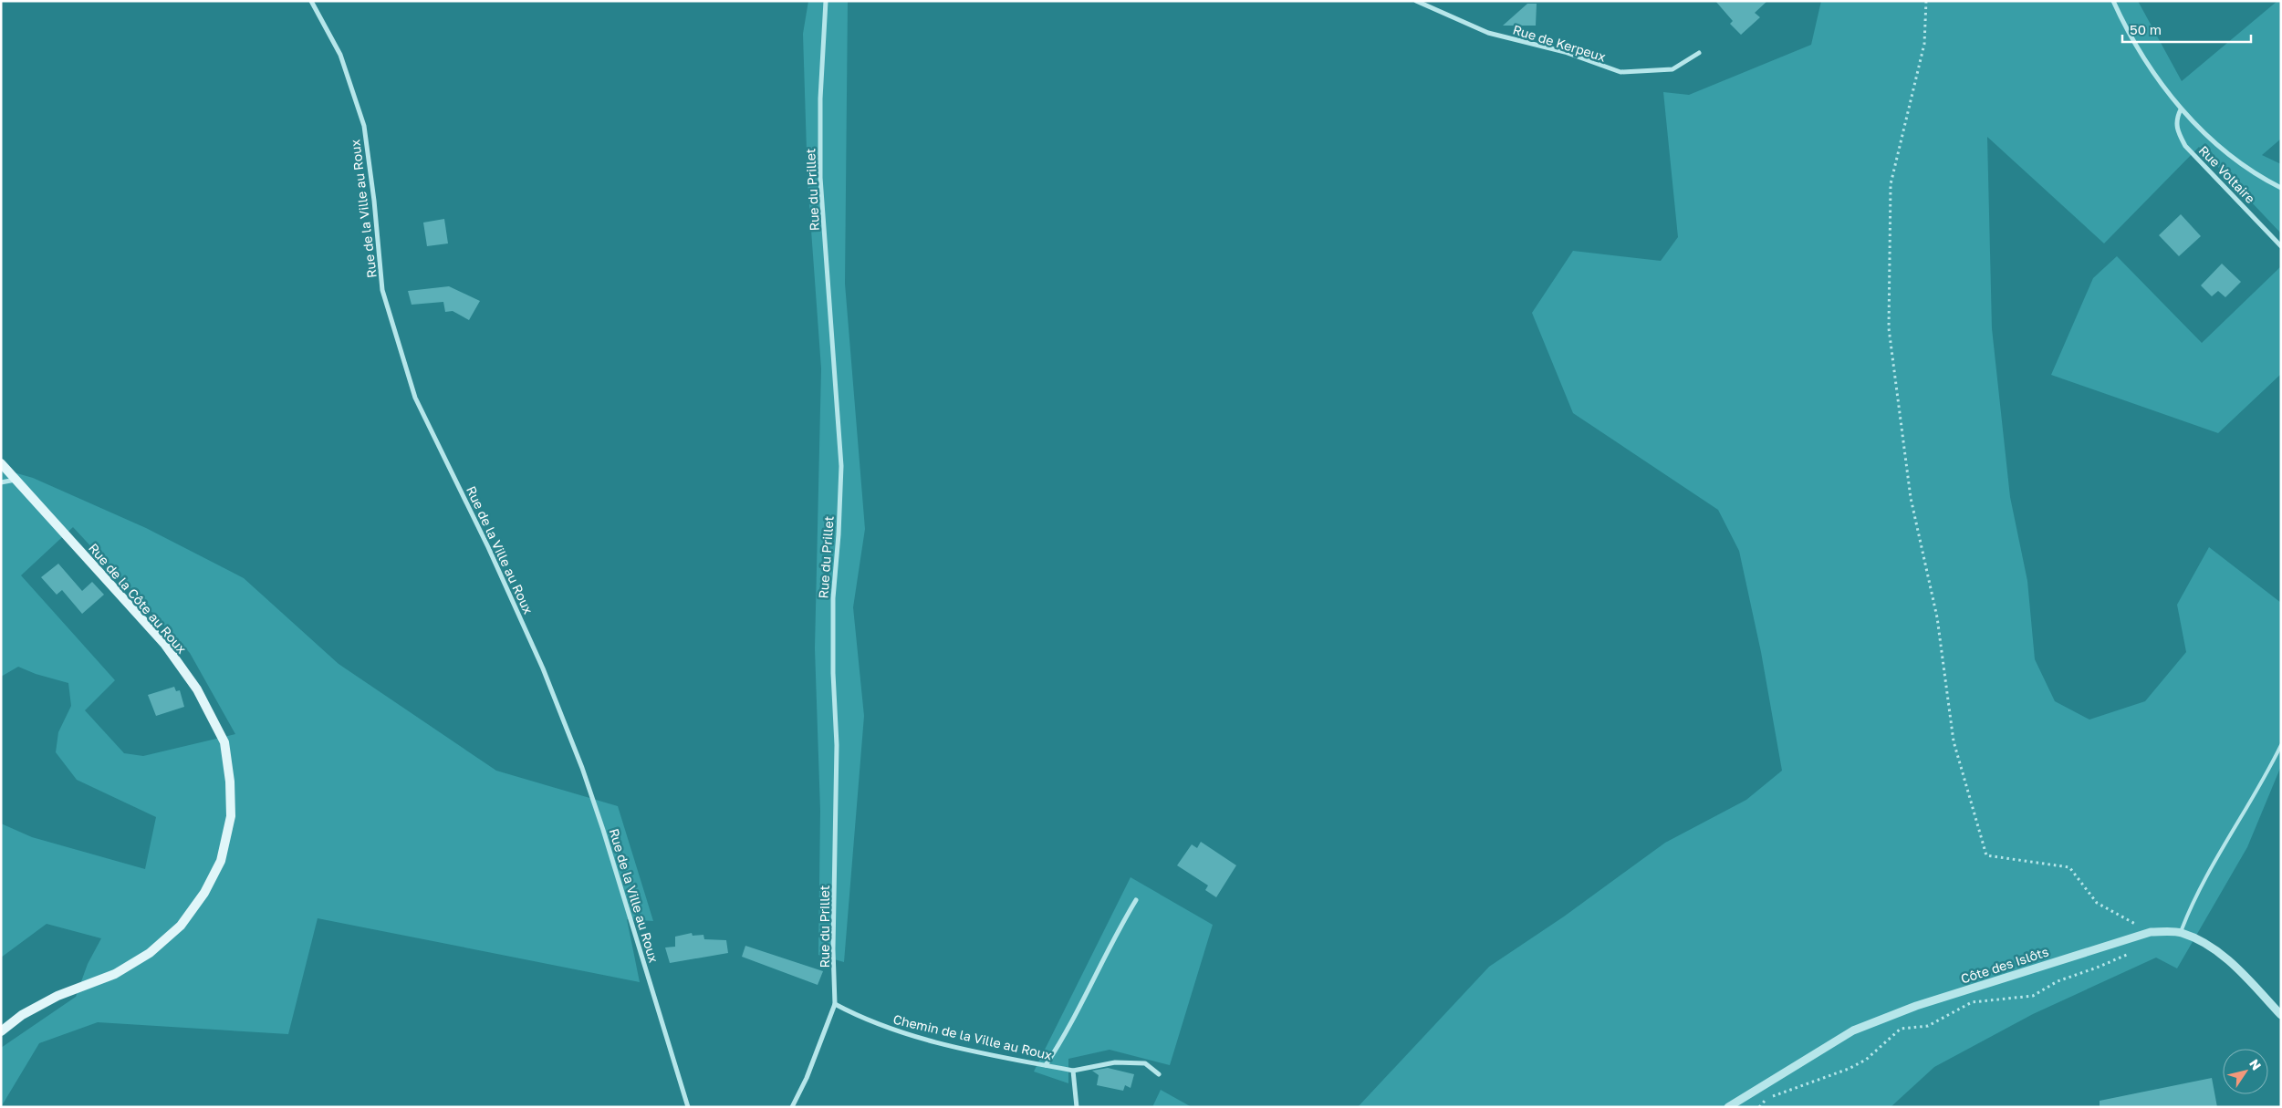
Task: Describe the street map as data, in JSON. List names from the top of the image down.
{
  "streets": {
    "main road": ["Rue de la Côte au Roux"],
    "street": [
      "Rue de Kerpeux",
      "Rue Voltaire",
      "Rue du Prillet",
      "Rue de la Ville au Roux",
      "Côte des Islôts",
      "Chemin de la Ville au Roux"
    ]
  },
  "crossings": [
    ["Rue du Prillet", "Chemin de la Ville au Roux"]
  ],
  "scale_bar": "50 m",
  "north": "top right"
}
